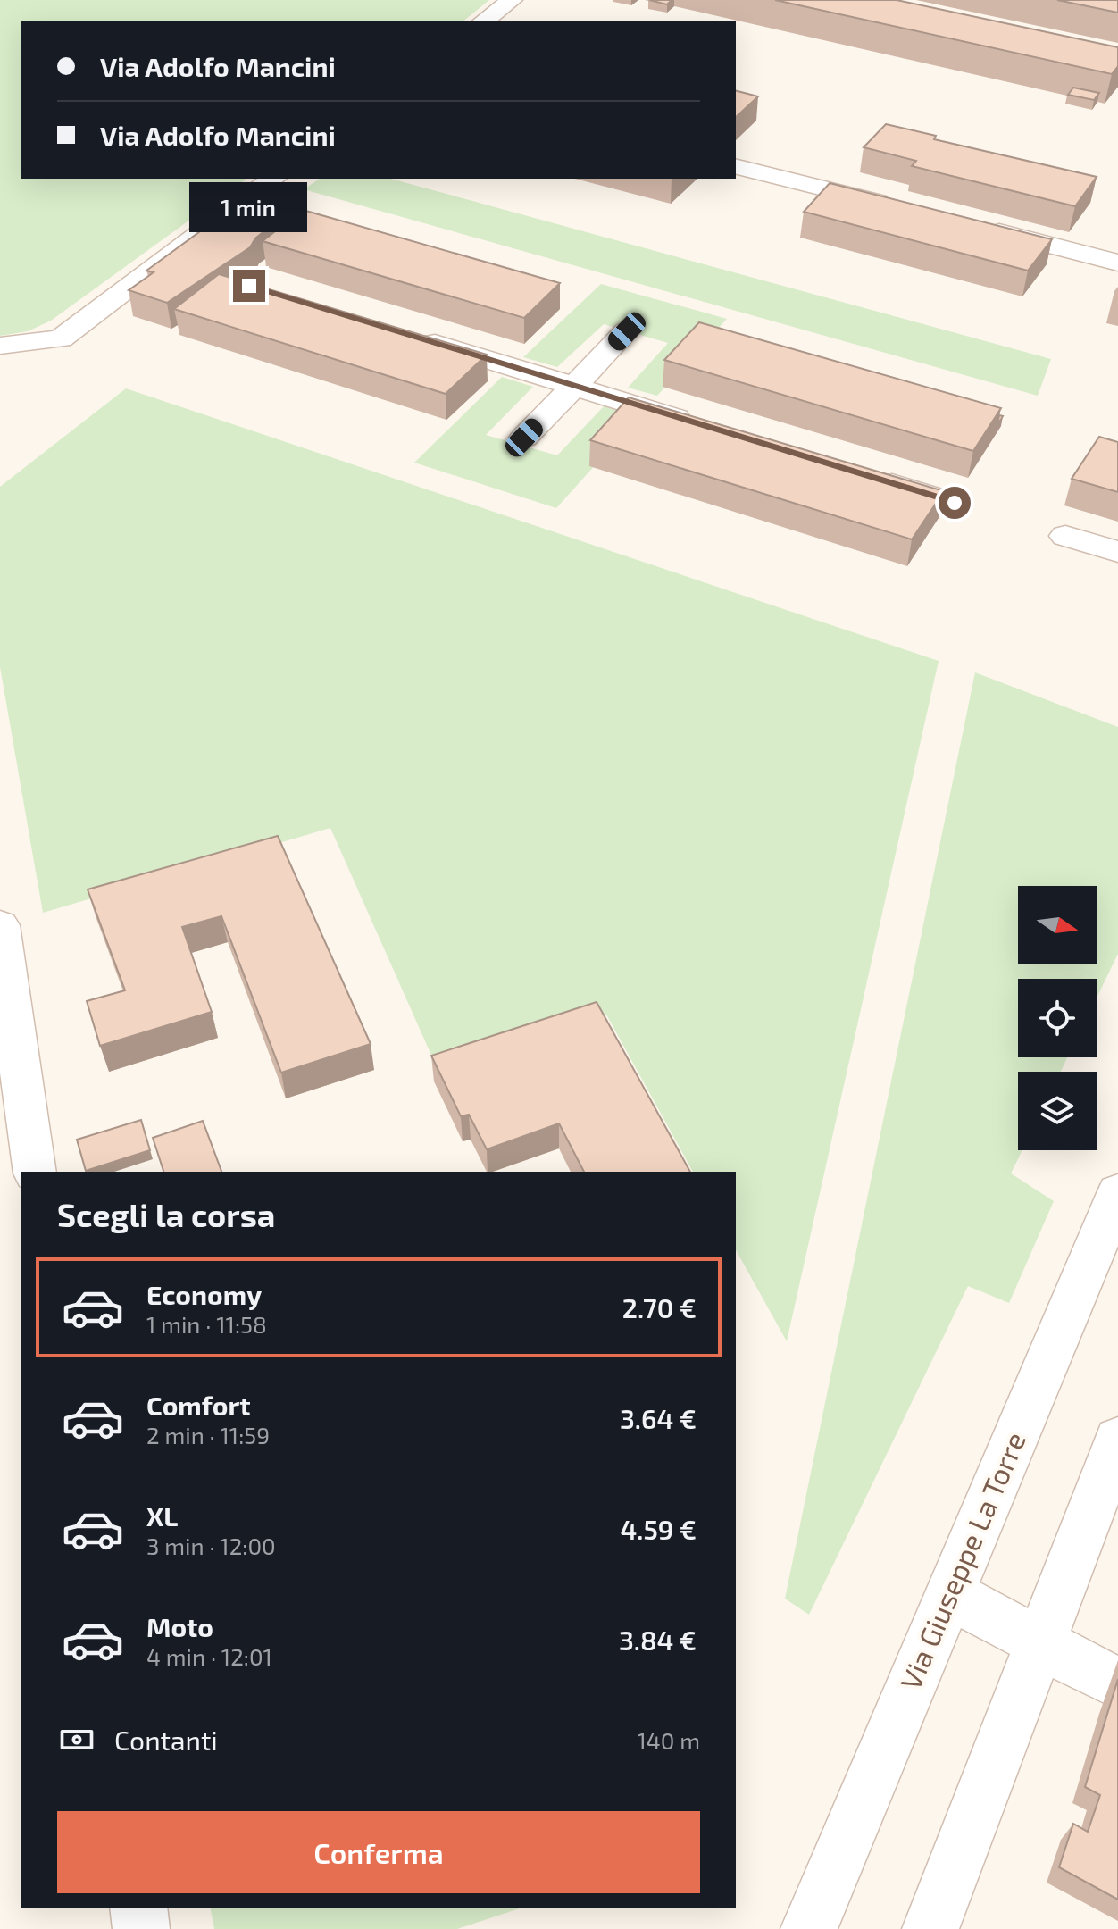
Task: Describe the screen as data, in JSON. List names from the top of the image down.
{
  "streets": {
    "street": ["Via Giuseppe La Torre"]
  },
  "north": "right",
  "page": {
    "banner": ["Via Adolfo Mancini", "Via Adolfo Mancini"],
    "bubble": "1 min",
    "heading": "Scegli la corsa",
    "list": [
      {
        "name": "Economy",
        "note": "1 min · 11:58",
        "value": "2.70 €"
      },
      {
        "name": "Comfort",
        "note": "2 min · 11:59",
        "value": "3.64 €"
      },
      {
        "name": "XL",
        "note": "3 min · 12:00",
        "value": "4.59 €"
      },
      {
        "name": "Moto",
        "note": "4 min · 12:01",
        "value": "3.84 €"
      }
    ],
    "pay": ["Contanti", "140 m"],
    "buttons": "Conferma"
  }
}
